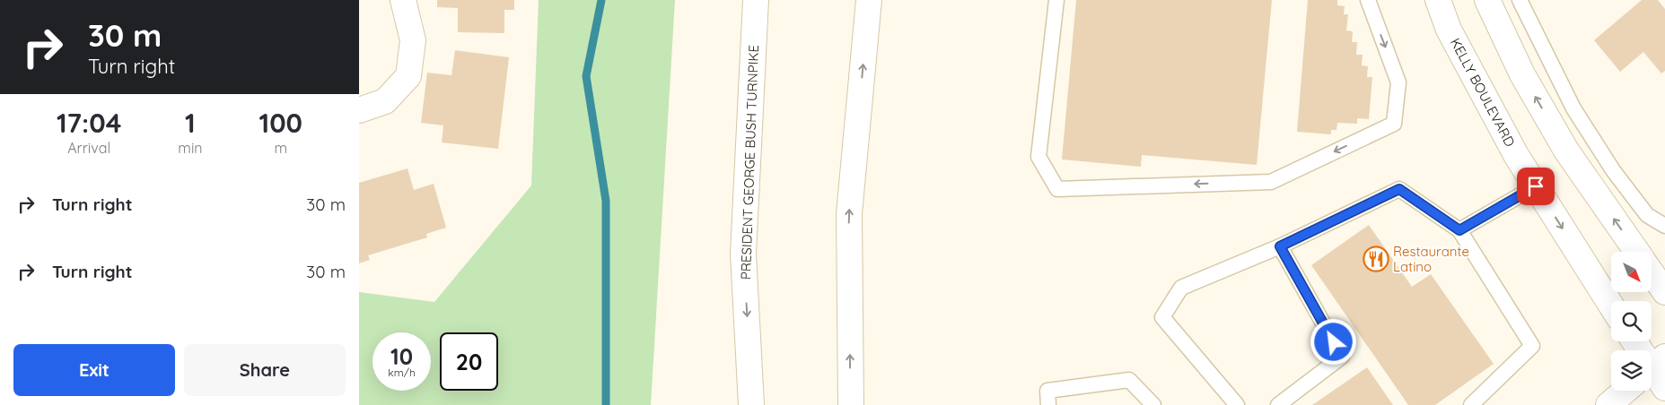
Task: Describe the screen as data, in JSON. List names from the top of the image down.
{
  "streets": {
    "main road": ["KELLY BOULEVARD", "PRESIDENT GEORGE BUSH TURNPIKE"]
  },
  "places": {
    "restaurant": ["Restaurante Latino"]
  },
  "north": "bottom right",
  "page": {
    "turn": ["30 m", "Turn right"],
    "eta": [
      "17:04",
      "Arrival",
      "1",
      "min",
      "100",
      "m"
    ],
    "list": [
      {
        "name": "Turn right",
        "value": "30 m"
      },
      {
        "name": "Turn right",
        "value": "30 m"
      }
    ],
    "speed": "10 km/h",
    "limit": "20",
    "buttons": ["Exit", "Share"]
  }
}
